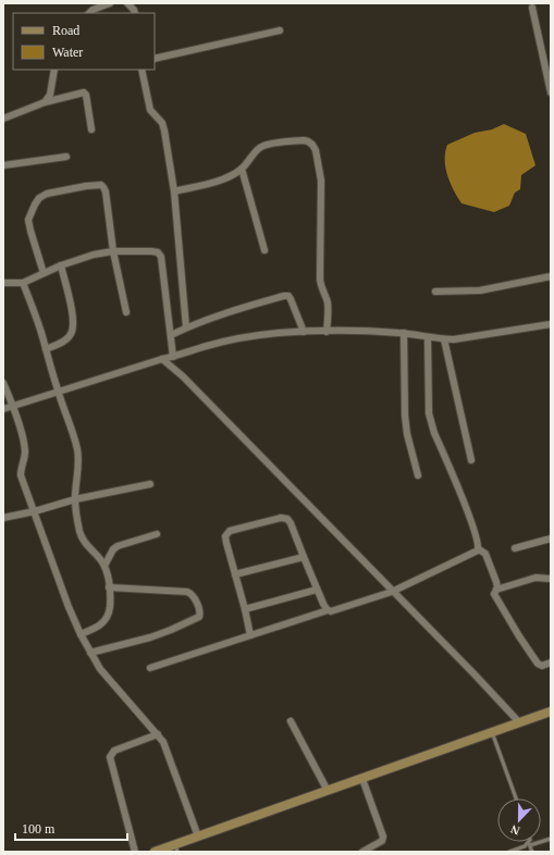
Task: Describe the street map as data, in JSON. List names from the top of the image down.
{
  "legend": ["Road", "Water"],
  "scale_bar": "100 m",
  "north": "bottom"
}
